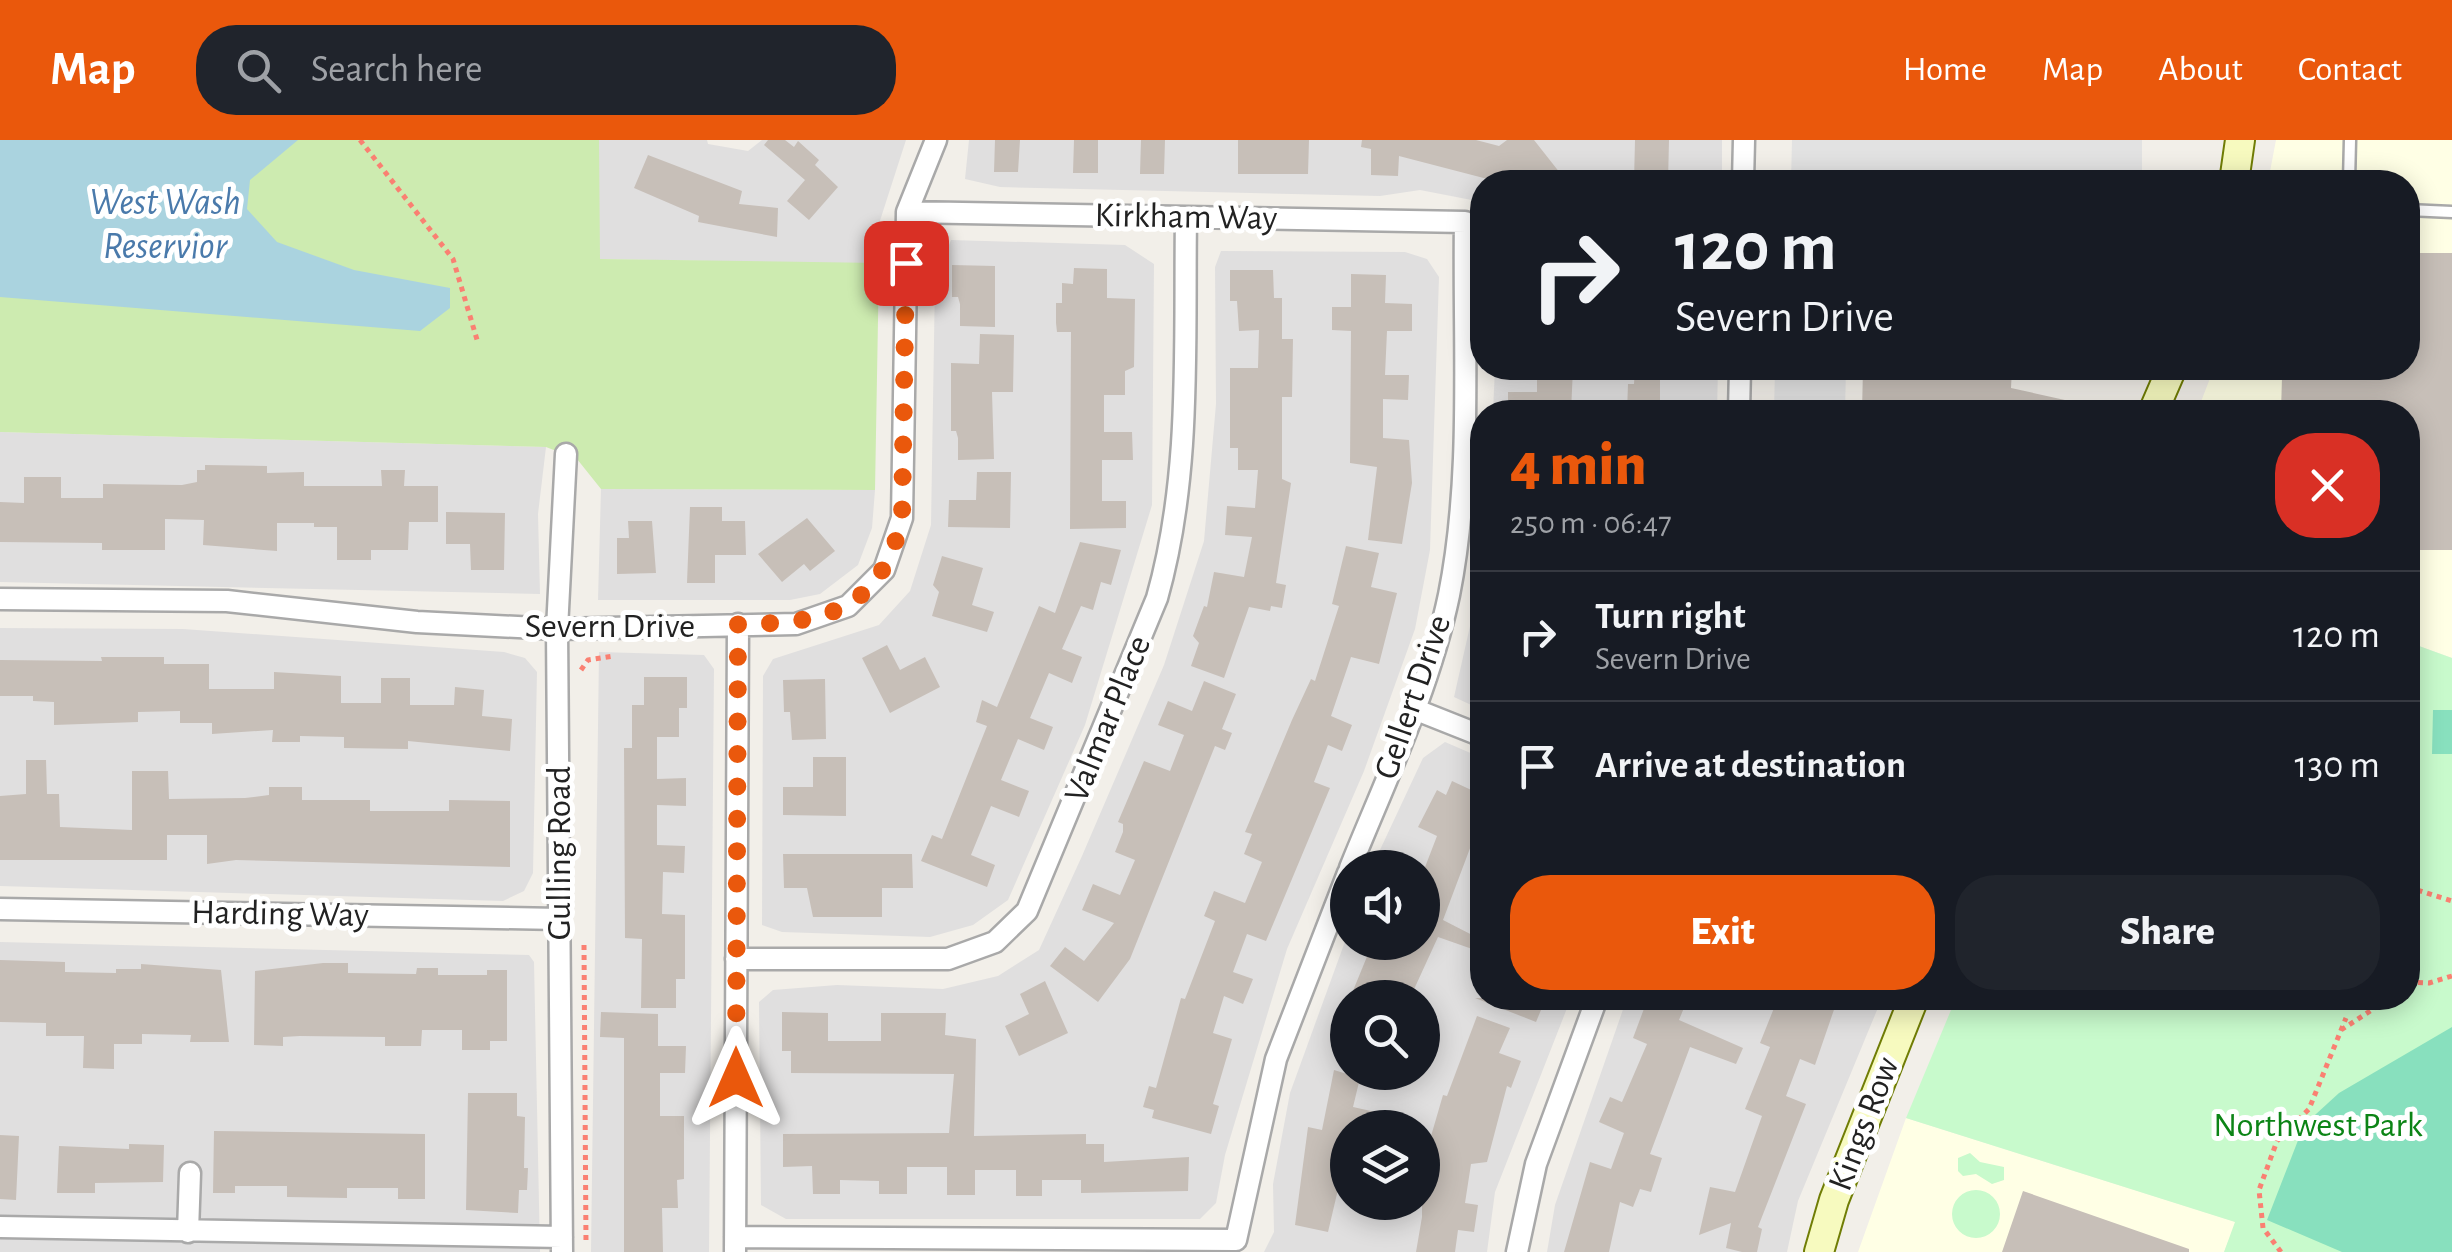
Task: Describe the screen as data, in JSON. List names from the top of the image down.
{
  "streets": {
    "main road": ["Kings Row"],
    "street": [
      "Kirkham Way",
      "Severn Drive",
      "Gellert Drive",
      "Valmar Place",
      "Gulling Road",
      "Harding Way"
    ]
  },
  "crossings": [
    ["Kirkham Way", "Severn Drive"],
    ["Kirkham Way", "Gellert Drive"],
    ["Kirkham Way", "Valmar Place"],
    ["Severn Drive", "Gulling Road"],
    ["Gulling Road", "Harding Way"]
  ],
  "water": ["West Wash Reservior"],
  "parks": ["Northwest Park"],
  "page": {
    "header": "Map",
    "search": "Search here",
    "nav": [
      "Home",
      "Map",
      "About",
      "Contact"
    ],
    "turn": ["120 m", "Severn Drive"],
    "heading": ["4 min", "250 m · 06:47"],
    "list": [
      {
        "name": "Turn right",
        "note": "Severn Drive",
        "value": "120 m"
      },
      {
        "name": "Arrive at destination",
        "value": "130 m"
      }
    ],
    "buttons": ["Exit", "Share"]
  }
}
